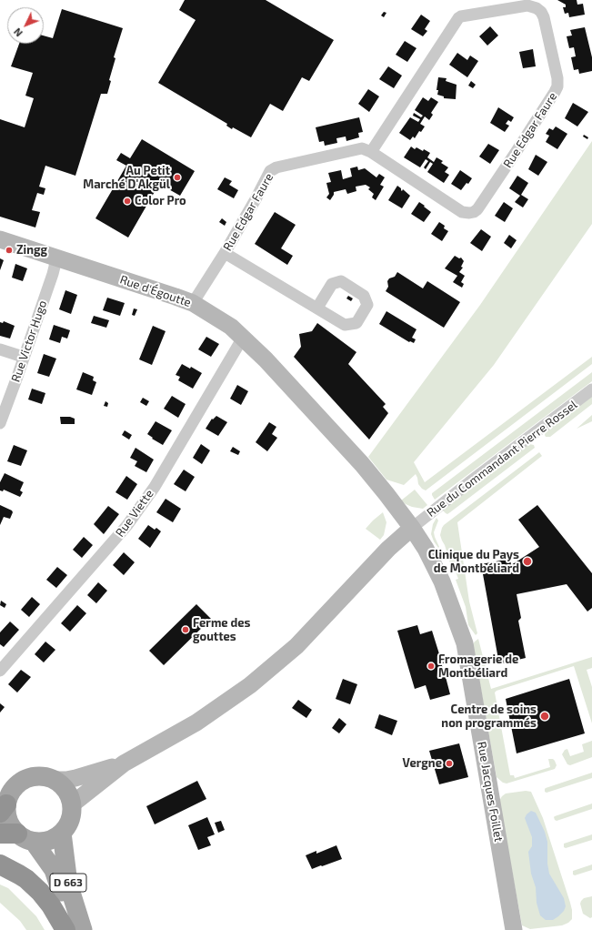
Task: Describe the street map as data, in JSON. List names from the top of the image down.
{
  "streets": {
    "main road": ["Rue d'Égoutte", "Rue Jacques Foillet", "D 663"],
    "street": [
      "Rue Edgar Faure",
      "Rue Victor Hugo",
      "Rue du Commandant Pierre Rossel",
      "Rue Viette"
    ]
  },
  "crossings": [
    ["Rue Edgar Faure", "Rue d'Égoutte"],
    ["Rue d'Égoutte", "Rue Victor Hugo"],
    ["Rue d'Égoutte", "Rue Viette"],
    ["Rue d'Égoutte", "Rue Jacques Foillet"],
    ["Rue du Commandant Pierre Rossel", "Rue Jacques Foillet"]
  ],
  "places": [
    "Au Petit Marché D'Akgül",
    "Color Pro",
    "Zingg",
    "Clinique du Pays de Montbéliard",
    "Ferme des gouttes",
    "Fromagerie de Montbéliard",
    "Centre de soins non programmés",
    "Vergne"
  ],
  "north": "bottom left"
}
